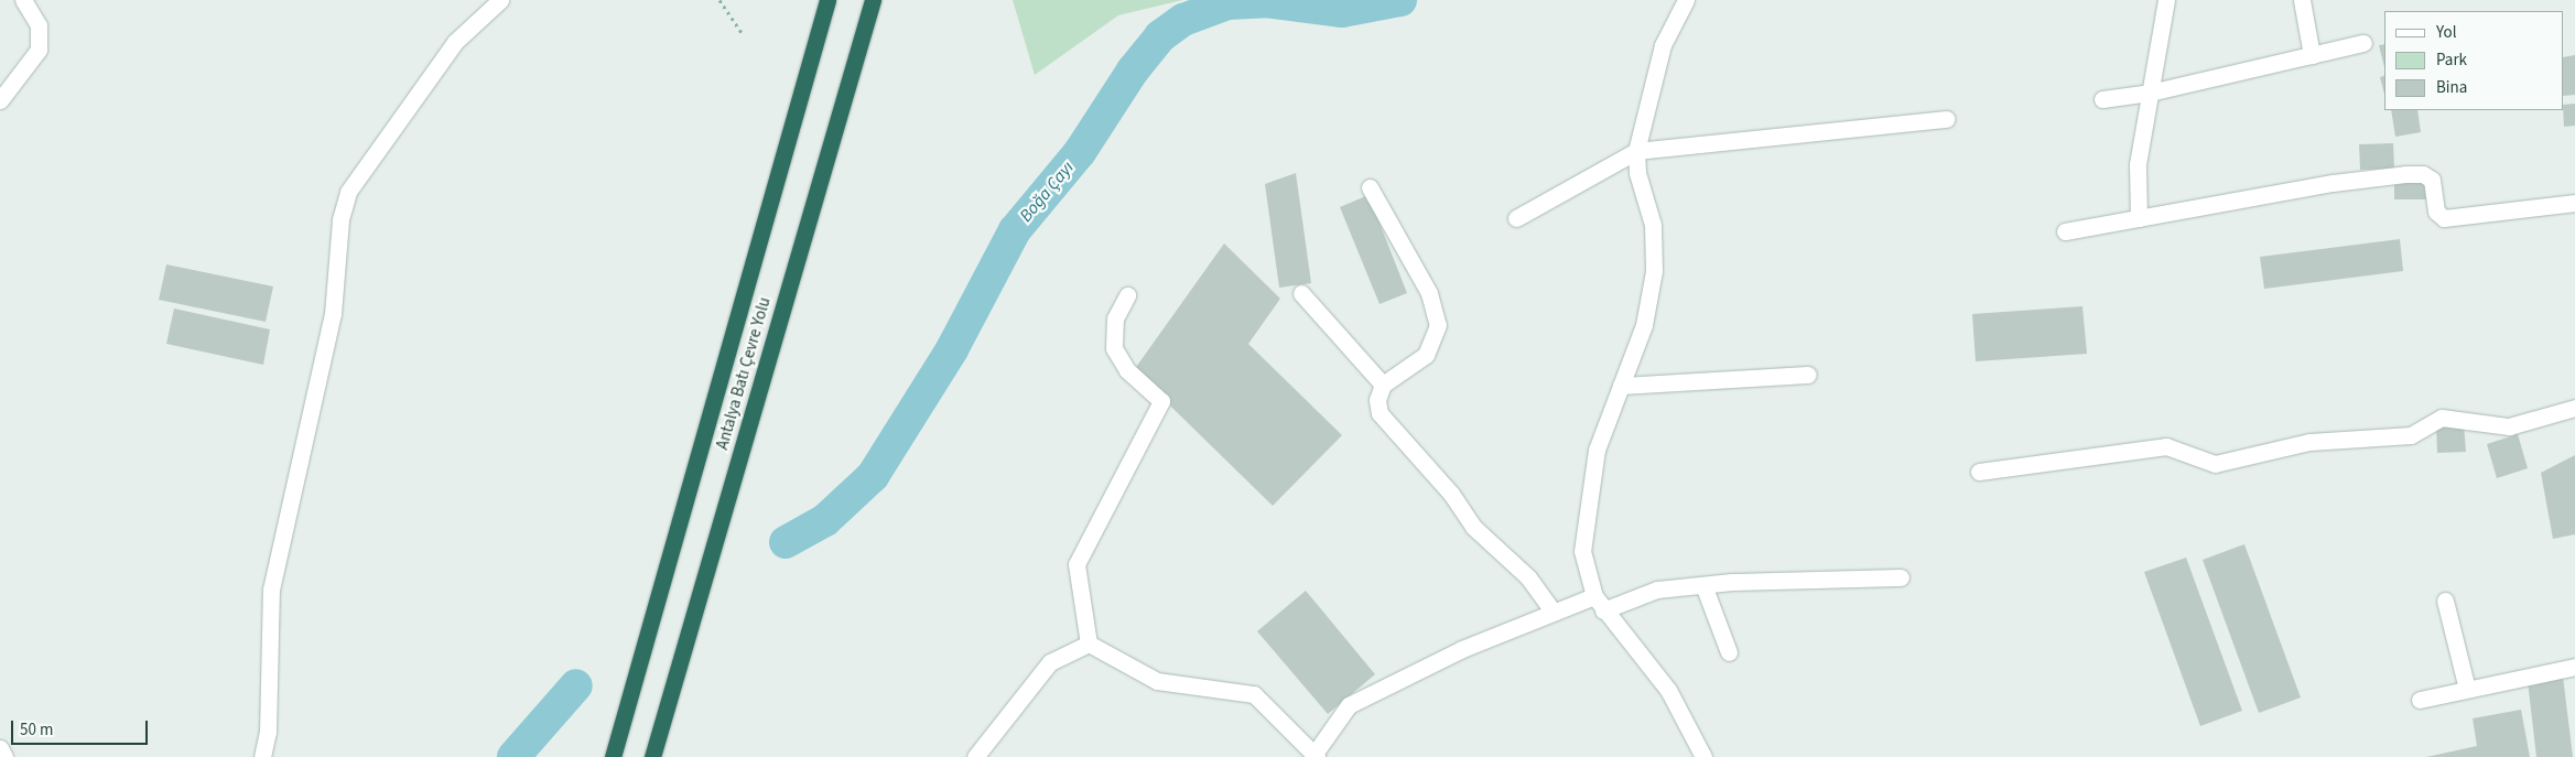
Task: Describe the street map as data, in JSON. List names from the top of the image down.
{
  "streets": {
    "highway": ["Antalya Batı Çevre Yolu"]
  },
  "water": ["Boğa Çayı"],
  "legend": ["Yol", "Park", "Bina"],
  "scale_bar": "50 m"
}
